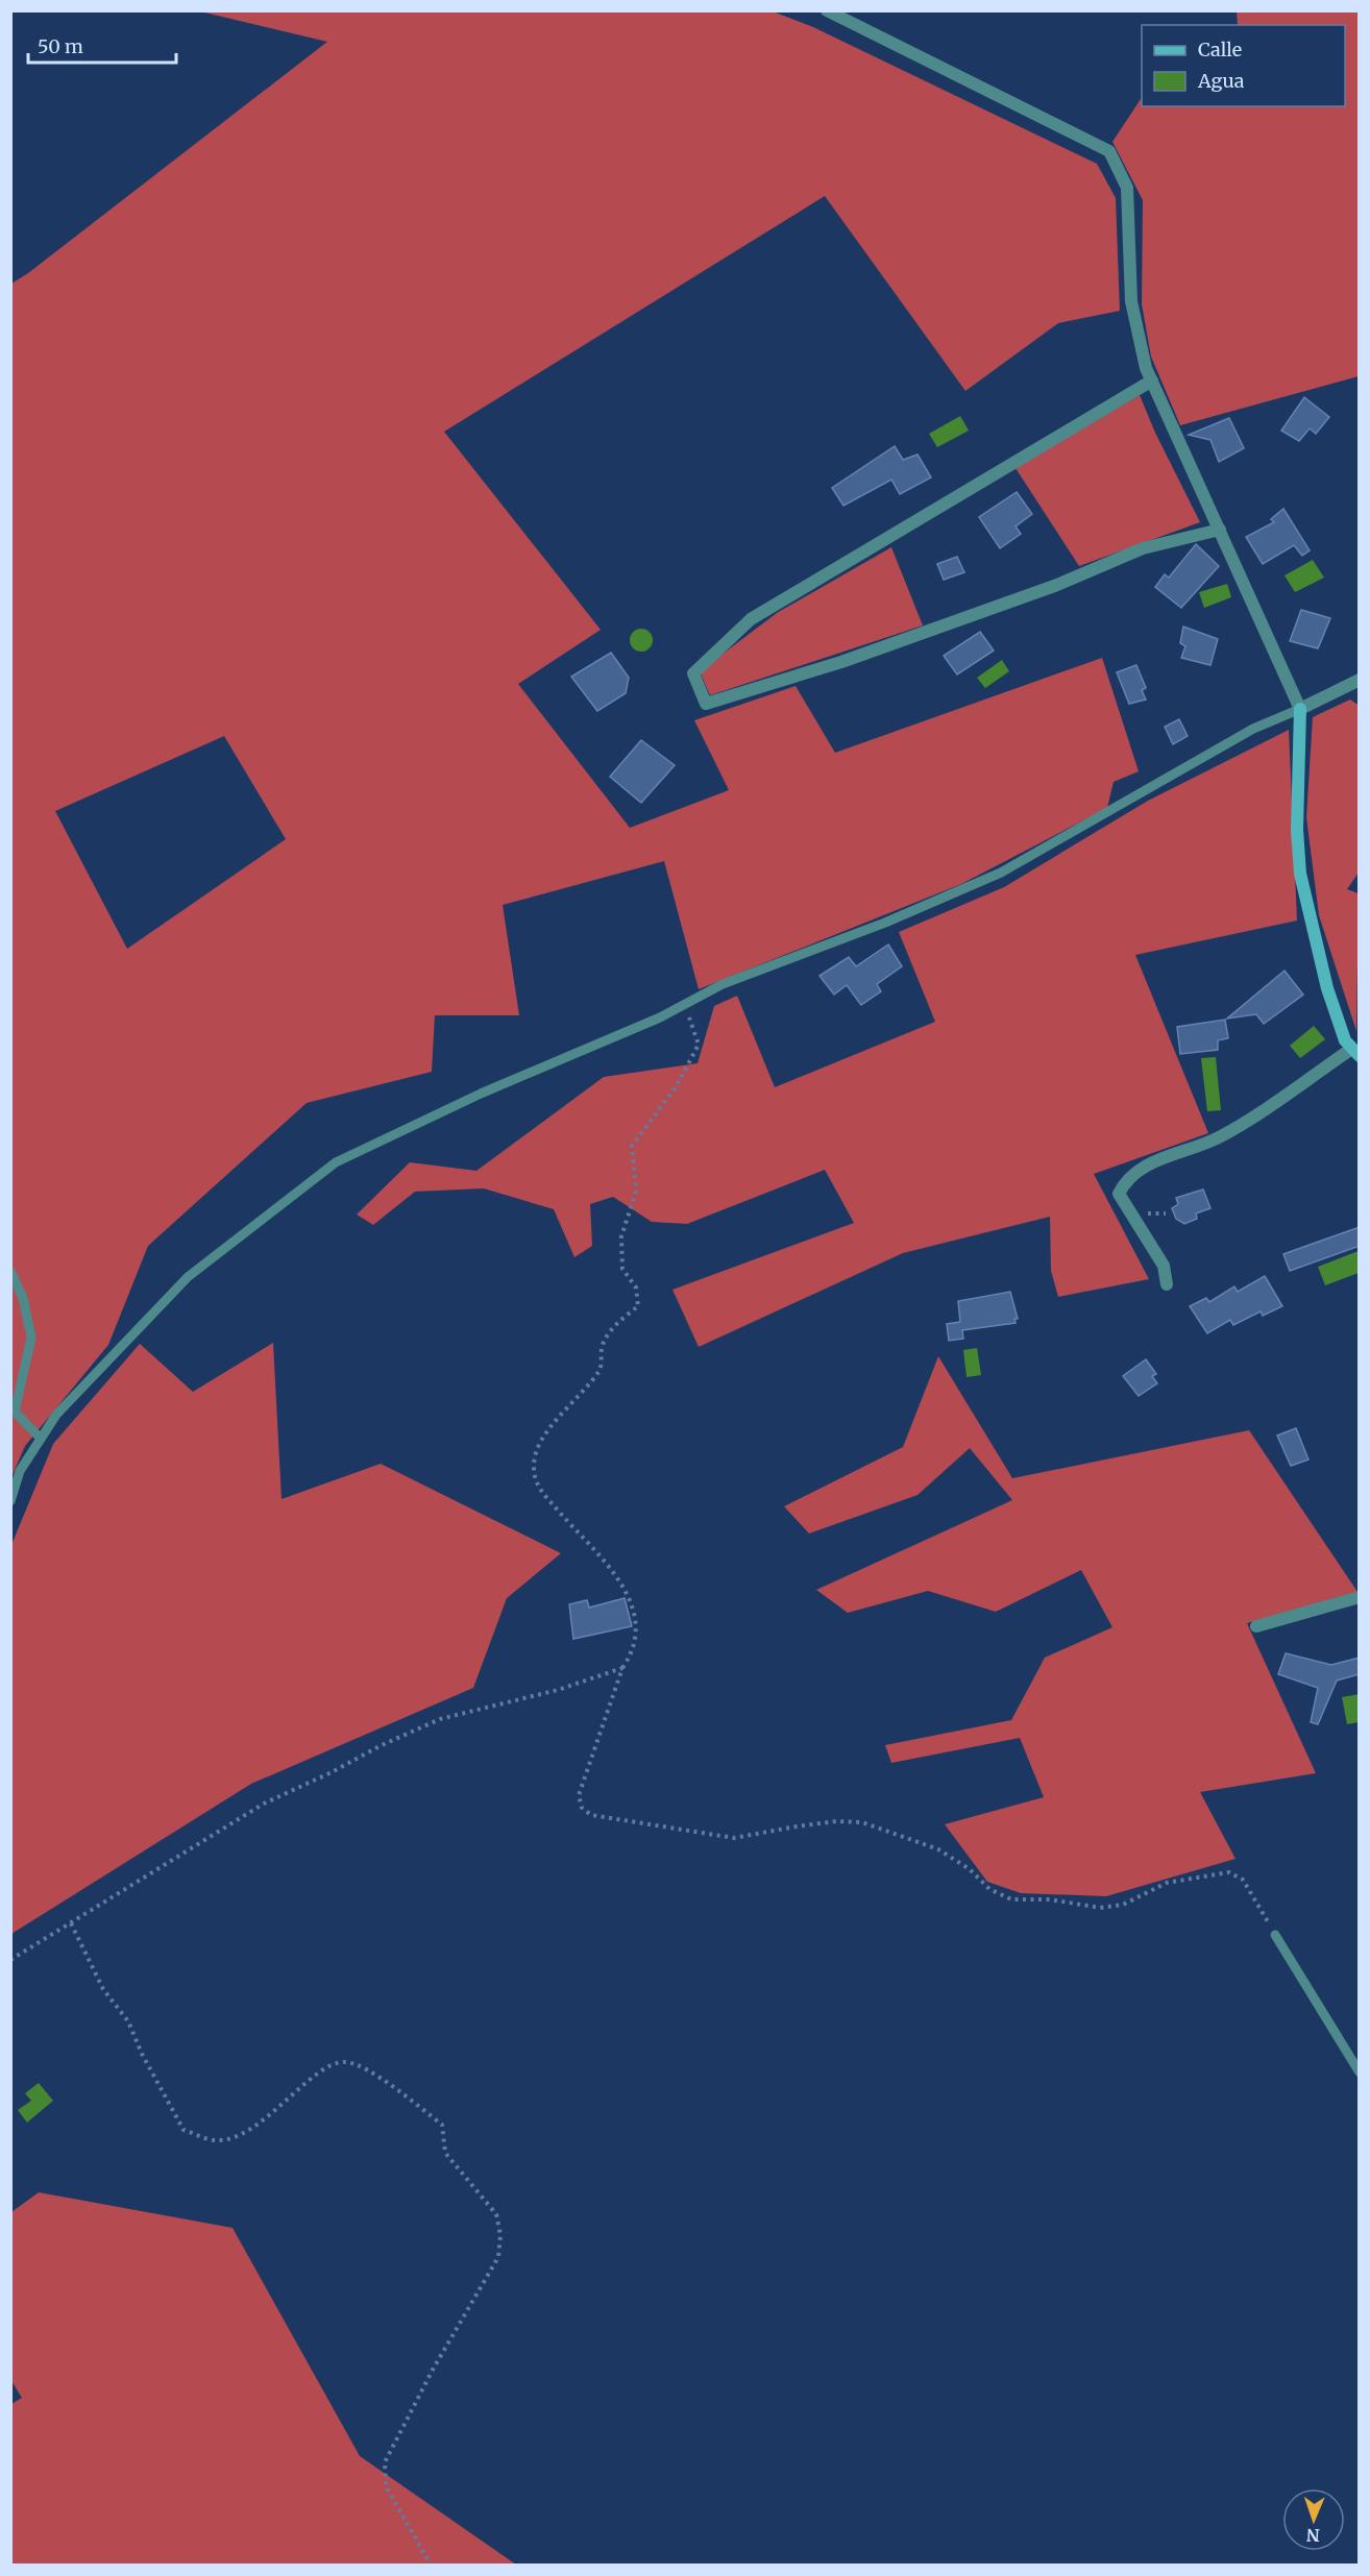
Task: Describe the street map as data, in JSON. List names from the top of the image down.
{
  "legend": ["Calle", "Agua"],
  "scale_bar": "50 m",
  "north": "bottom"
}
